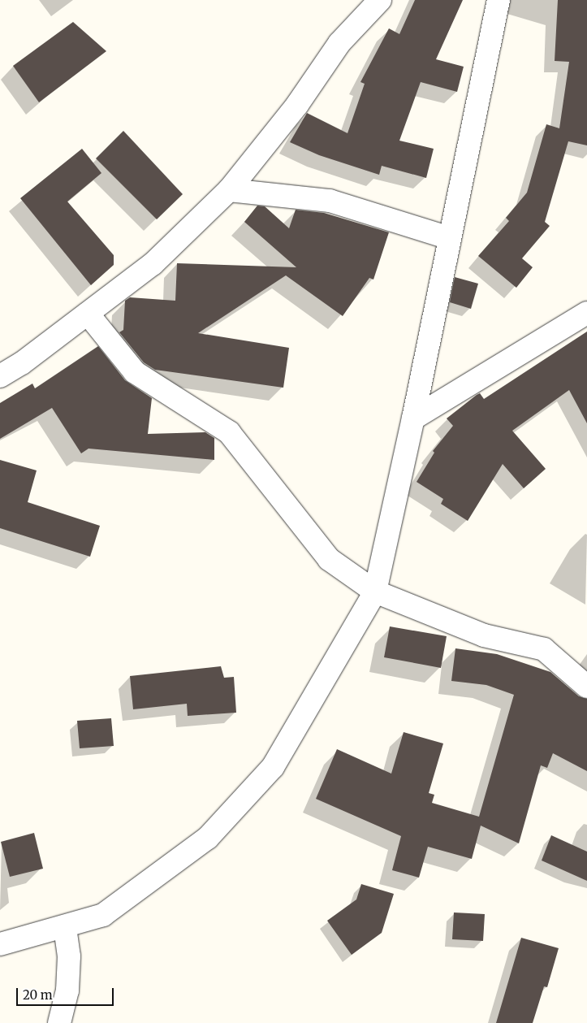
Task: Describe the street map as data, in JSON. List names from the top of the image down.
{
  "scale_bar": "20 m"
}
